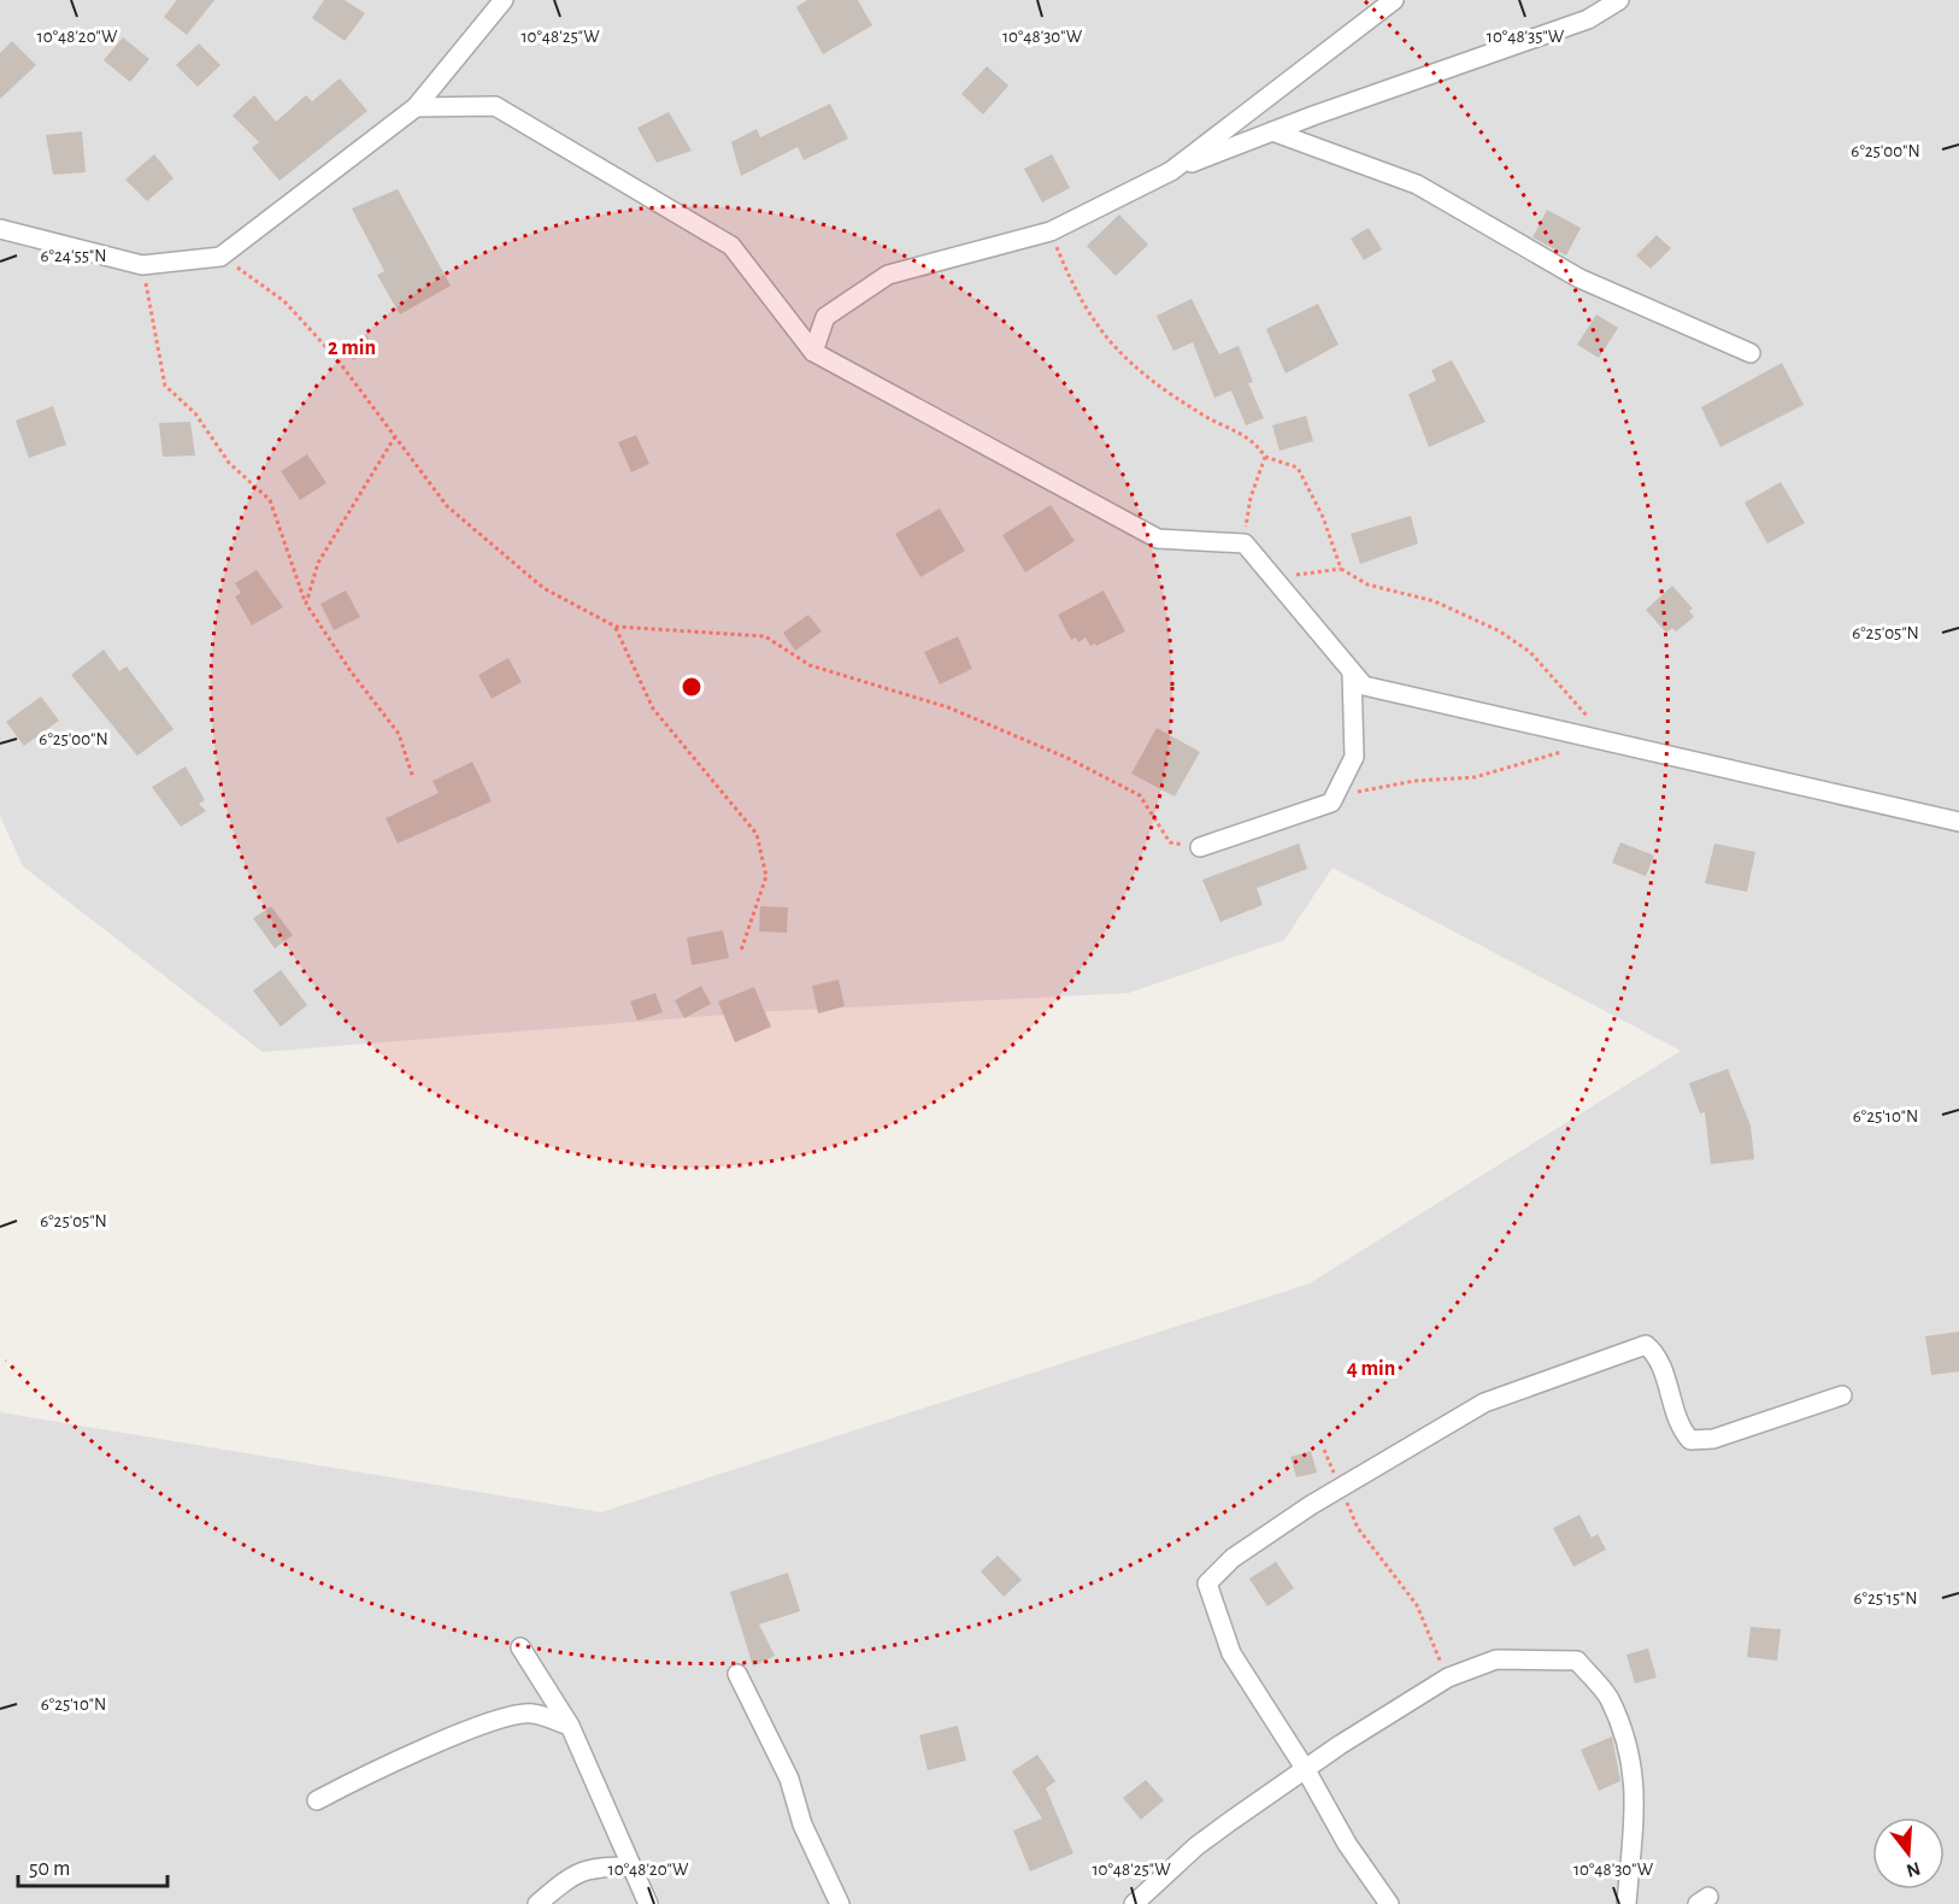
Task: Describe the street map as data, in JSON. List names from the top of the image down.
{
  "scale_bar": "50 m",
  "north": "bottom",
  "coordinates": [
    "10°48'20\"W",
    "10°48'25\"W",
    "10°48'30\"W",
    "10°48'35\"W",
    "6°25'00\"N",
    "6°24'55\"N",
    "6°25'05\"N",
    "6°25'10\"N",
    "6°25'15\"N"
  ],
  "rings": ["2 min", "4 min"]
}
